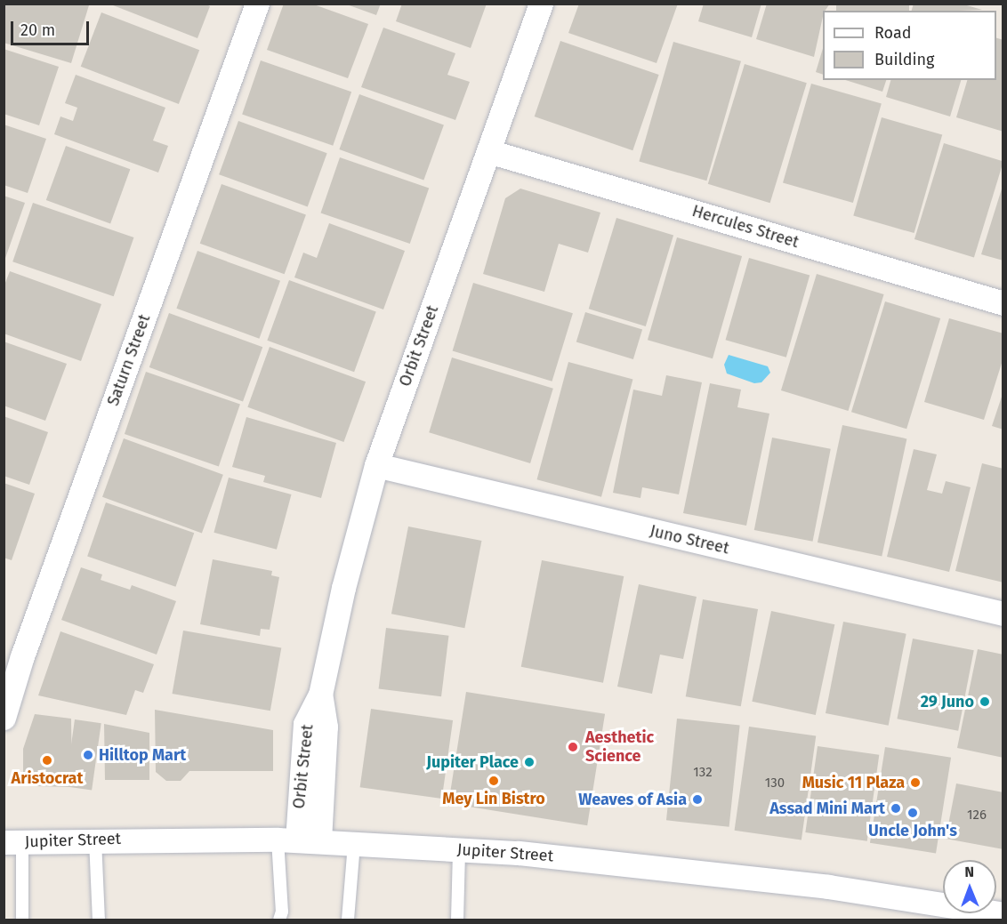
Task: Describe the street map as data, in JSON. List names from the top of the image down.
{
  "streets": {
    "street": [
      "Hercules Street",
      "Orbit Street",
      "Saturn Street",
      "Juno Street",
      "Jupiter Street"
    ]
  },
  "crossings": [
    ["Hercules Street", "Orbit Street"],
    ["Orbit Street", "Juno Street"],
    ["Orbit Street", "Jupiter Street"]
  ],
  "places": [
    "29 Juno",
    "Aesthetic Science",
    "Hilltop Mart",
    "Aristocrat",
    "Jupiter Place",
    "Mey Lin Bistro",
    "Music 11 Plaza",
    "Weaves of Asia",
    "Assad Mini Mart",
    "Uncle John's"
  ],
  "house_numbers": ["132", "130", "126"],
  "legend": ["Road", "Building"],
  "scale_bar": "20 m",
  "north": "top"
}
